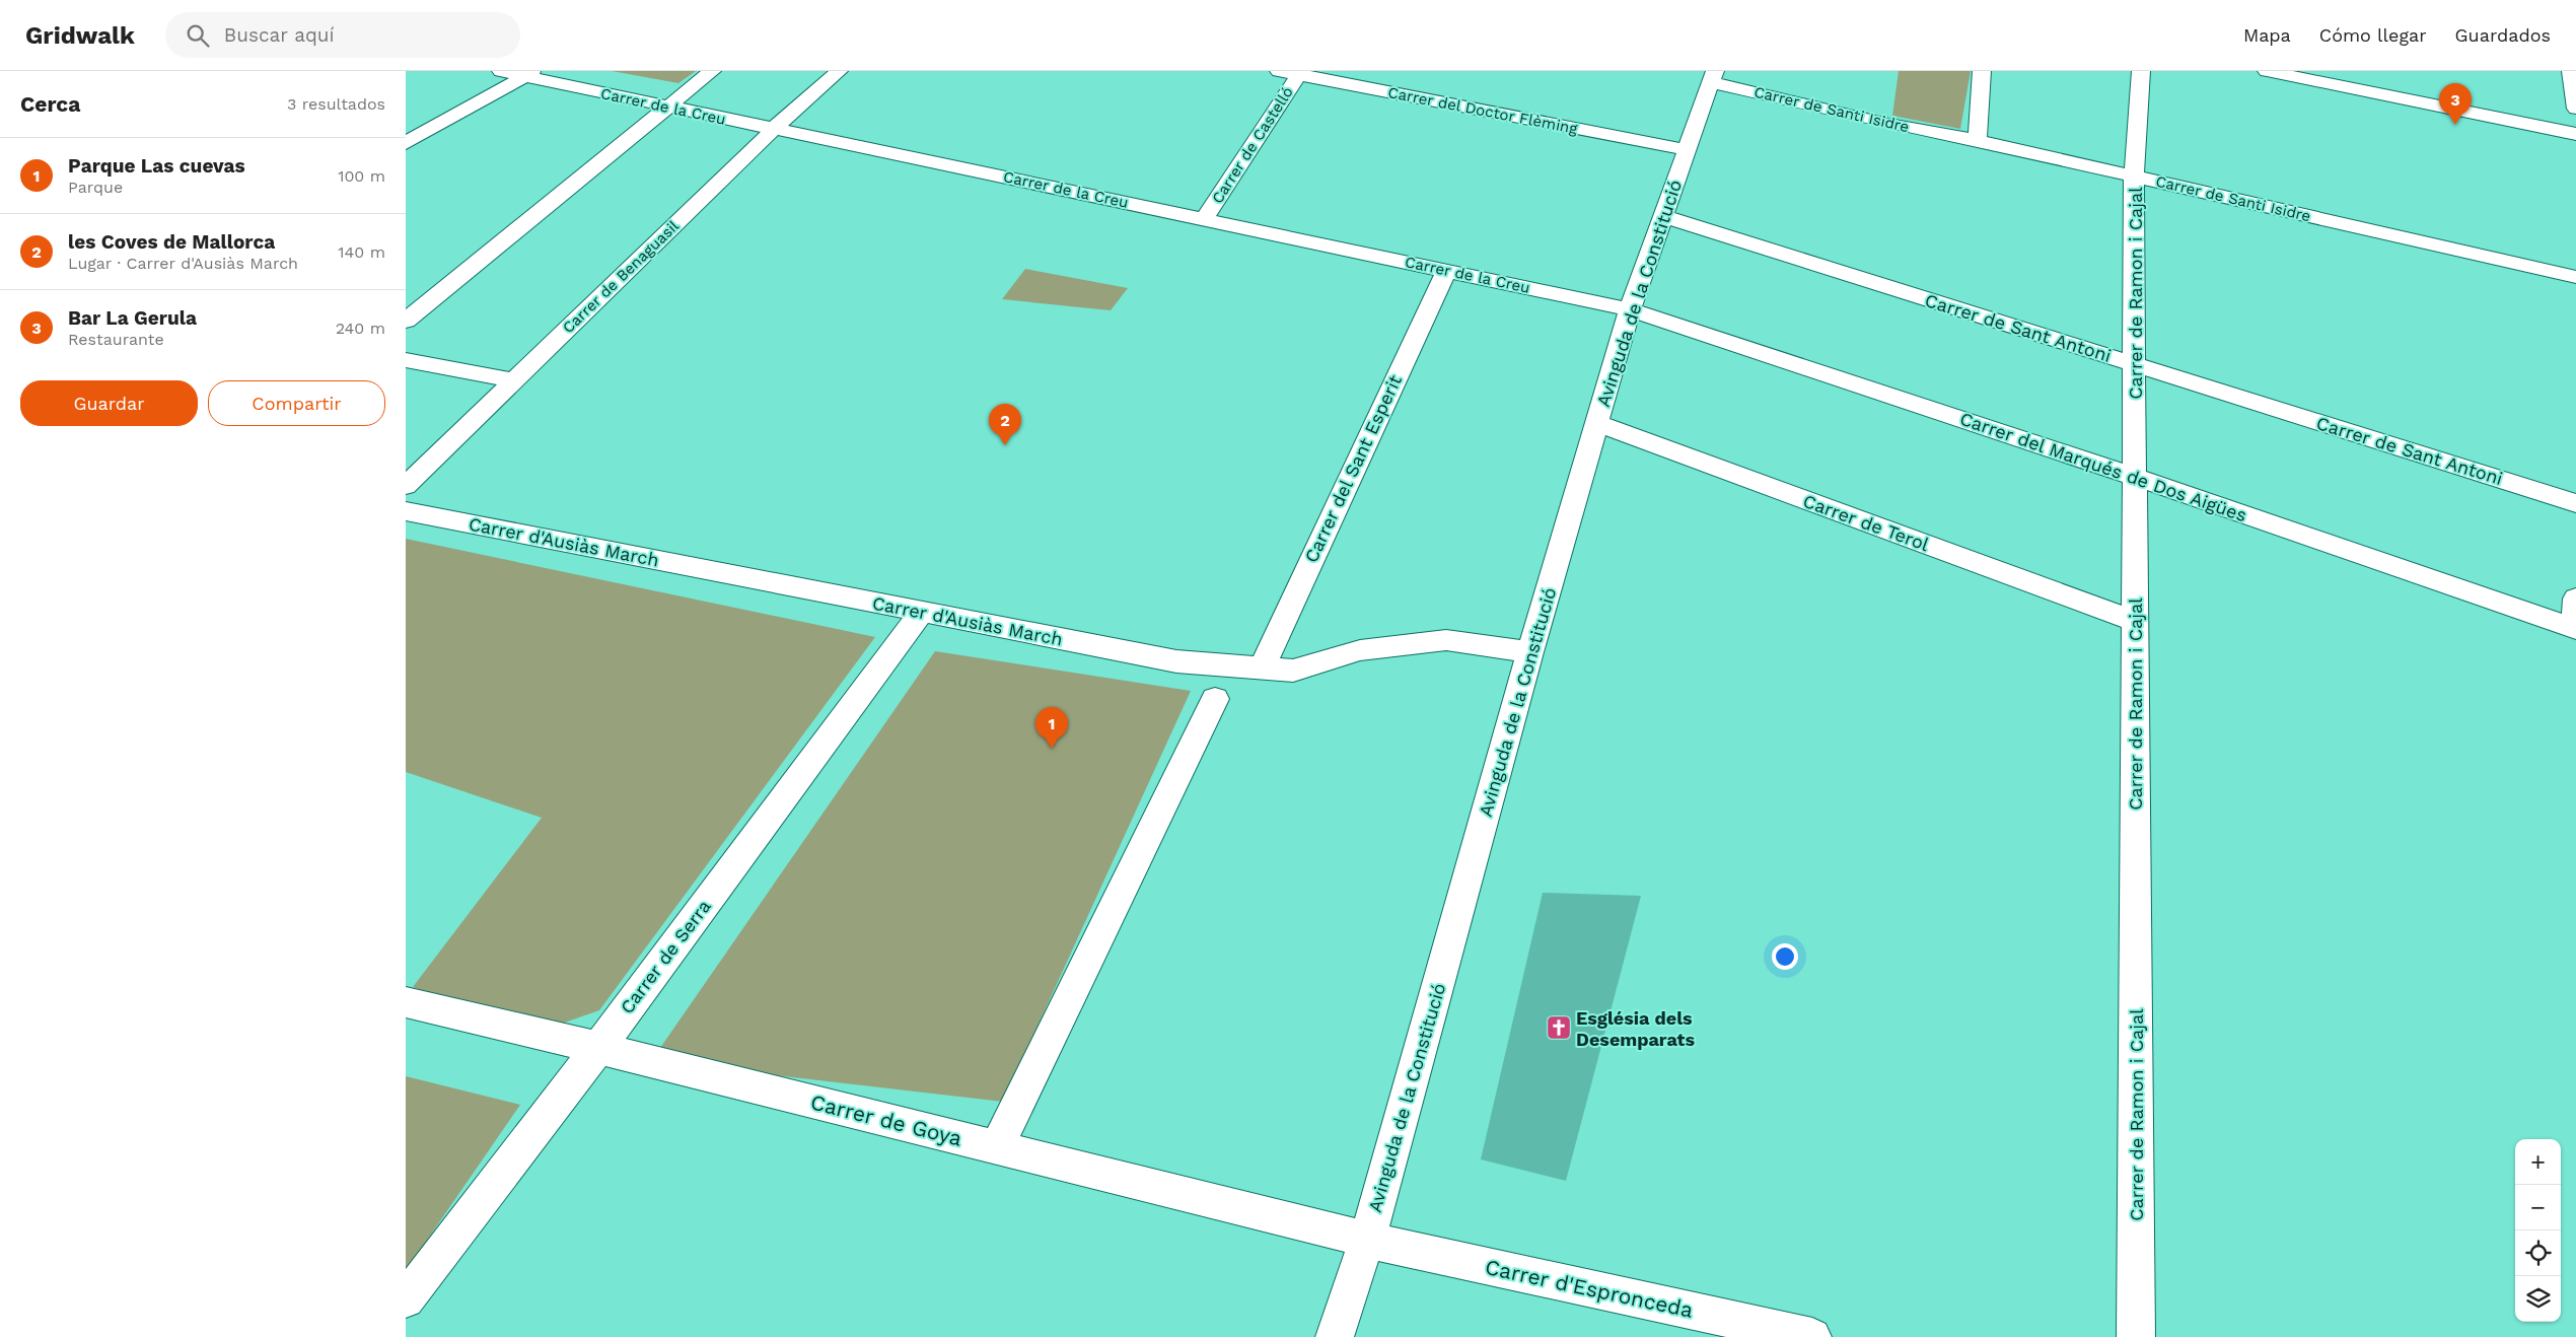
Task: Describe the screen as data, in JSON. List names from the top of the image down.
{
  "streets": {
    "street": [
      "Carrer de la Creu",
      "Carrer de Santi Isidre",
      "Carrer del Doctor Flèming",
      "Carrer de Castelló",
      "Carrer de Benaguasil",
      "Avinguda de la Constitució",
      "Carrer de Ramon i Cajal",
      "Carrer de Sant Antoni",
      "Carrer del Marqués de Dos Aigües",
      "Carrer del Sant Esperit",
      "Carrer de Terol",
      "Carrer d'Ausiàs March",
      "Carrer de Serra",
      "Carrer de Goya",
      "Carrer d'Espronceda"
    ]
  },
  "crossings": [
    ["Carrer de la Creu", "Carrer de Castelló"],
    ["Carrer de la Creu", "Carrer de Benaguasil"],
    ["Carrer de la Creu", "Avinguda de la Constitució"],
    ["Carrer de la Creu", "Carrer del Marqués de Dos Aigües"],
    ["Carrer de la Creu", "Carrer del Sant Esperit"],
    ["Carrer de Santi Isidre", "Avinguda de la Constitució"],
    ["Carrer de Santi Isidre", "Carrer de Ramon i Cajal"],
    ["Carrer del Doctor Flèming", "Carrer de Castelló"],
    ["Carrer del Doctor Flèming", "Avinguda de la Constitució"],
    ["Avinguda de la Constitució", "Carrer de Sant Antoni"],
    ["Avinguda de la Constitució", "Carrer del Marqués de Dos Aigües"],
    ["Avinguda de la Constitució", "Carrer de Terol"],
    ["Avinguda de la Constitució", "Carrer d'Ausiàs March"],
    ["Avinguda de la Constitució", "Carrer de Goya"],
    ["Avinguda de la Constitució", "Carrer d'Espronceda"],
    ["Carrer de Ramon i Cajal", "Carrer de Sant Antoni"],
    ["Carrer de Ramon i Cajal", "Carrer del Marqués de Dos Aigües"],
    ["Carrer de Ramon i Cajal", "Carrer de Terol"],
    ["Carrer del Sant Esperit", "Carrer d'Ausiàs March"],
    ["Carrer d'Ausiàs March", "Carrer de Serra"],
    ["Carrer de Serra", "Carrer de Goya"],
    ["Carrer de Goya", "Carrer d'Espronceda"]
  ],
  "places": {
    "church": ["Església dels Desemparats"]
  },
  "page": {
    "header": "Gridwalk",
    "search": "Buscar aquí",
    "nav": ["Mapa", "Cómo llegar", "Guardados"],
    "heading": ["Cerca", "3 resultados"],
    "pins": ["3", "2", "1"],
    "list": [
      {
        "mark": "1",
        "name": "Parque Las cuevas",
        "note": "Parque",
        "value": "100 m"
      },
      {
        "mark": "2",
        "name": "les Coves de Mallorca",
        "note": "Lugar · Carrer d'Ausiàs March",
        "value": "140 m"
      },
      {
        "mark": "3",
        "name": "Bar La Gerula",
        "note": "Restaurante",
        "value": "240 m"
      }
    ],
    "buttons": ["Guardar", "Compartir"],
    "map_buttons": ["+", "−"]
  }
}
